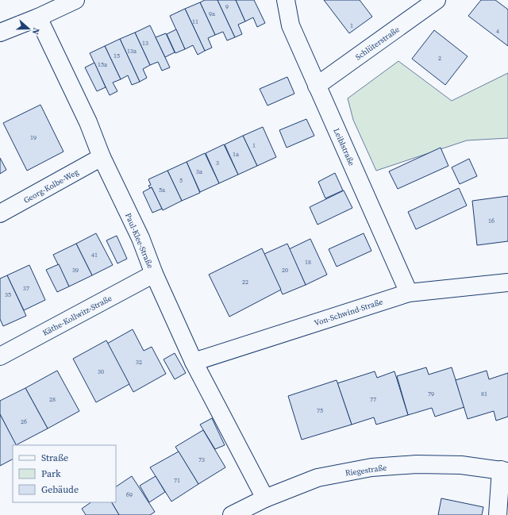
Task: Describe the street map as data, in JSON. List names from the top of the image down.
{
  "streets": {
    "street": [
      "Schlüterstraße",
      "Leiblstraße",
      "Georg-Kolbe-Weg",
      "Paul-Klee-Straße",
      "Von-Schwind-Straße",
      "Käthe-Kollwitz-Straße",
      "Riegestraße"
    ]
  },
  "crossings": [
    ["Schlüterstraße", "Leiblstraße"],
    ["Leiblstraße", "Von-Schwind-Straße"],
    ["Georg-Kolbe-Weg", "Paul-Klee-Straße"],
    ["Paul-Klee-Straße", "Von-Schwind-Straße"],
    ["Paul-Klee-Straße", "Käthe-Kollwitz-Straße"],
    ["Paul-Klee-Straße", "Riegestraße"]
  ],
  "house_numbers": [
    "9",
    "9a",
    "11",
    "1",
    "4",
    "13",
    "13a",
    "15",
    "2",
    "15a",
    "19",
    "1",
    "1a",
    "3",
    "3a",
    "5",
    "5a",
    "16",
    "41",
    "18",
    "39",
    "20",
    "22",
    "37",
    "35",
    "32",
    "30",
    "79",
    "81",
    "28",
    "77",
    "75",
    "26",
    "73",
    "71",
    "69"
  ],
  "legend": ["Straße", "Park", "Gebäude"],
  "north": "right"
}
